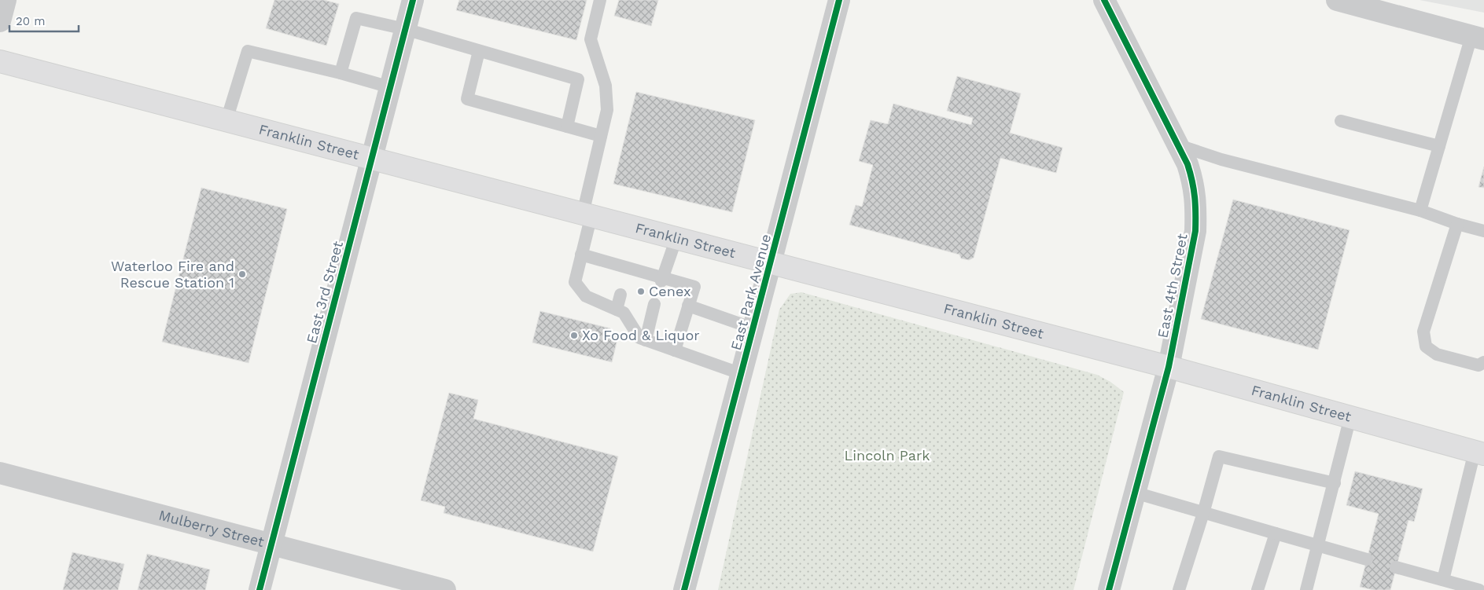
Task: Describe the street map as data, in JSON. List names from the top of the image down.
{
  "streets": {
    "main road": ["Franklin Street"],
    "street": [
      "East 4th Street",
      "East 3rd Street",
      "East Park Avenue",
      "Mulberry Street"
    ]
  },
  "crossings": [
    ["Franklin Street", "East 4th Street"],
    ["Franklin Street", "East 3rd Street"],
    ["Franklin Street", "East Park Avenue"],
    ["East 3rd Street", "Mulberry Street"]
  ],
  "parks": ["Lincoln Park"],
  "places": ["Waterloo Fire and Rescue Station 1", "Cenex", "Xo Food & Liquor"],
  "scale_bar": "20 m"
}
